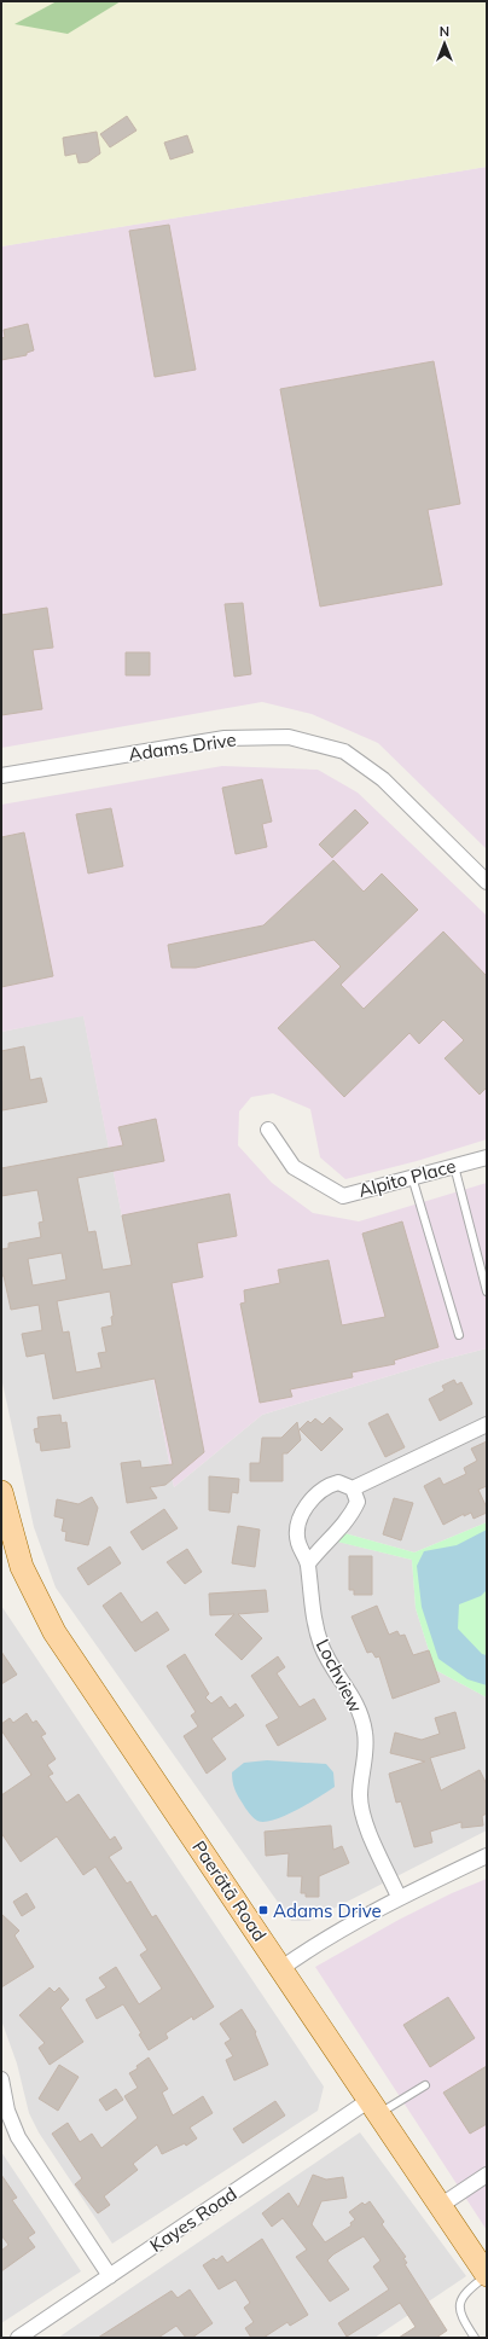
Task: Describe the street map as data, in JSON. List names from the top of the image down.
{
  "streets": {
    "main road": ["Paerātā Road"],
    "street": [
      "Adams Drive",
      "Alpito Place",
      "Lochview",
      "Kayes Road"
    ]
  },
  "crossings": [
    ["Paerātā Road", "Kayes Road"]
  ],
  "places": {
    "transit": ["Adams Drive"]
  },
  "north": "top"
}
